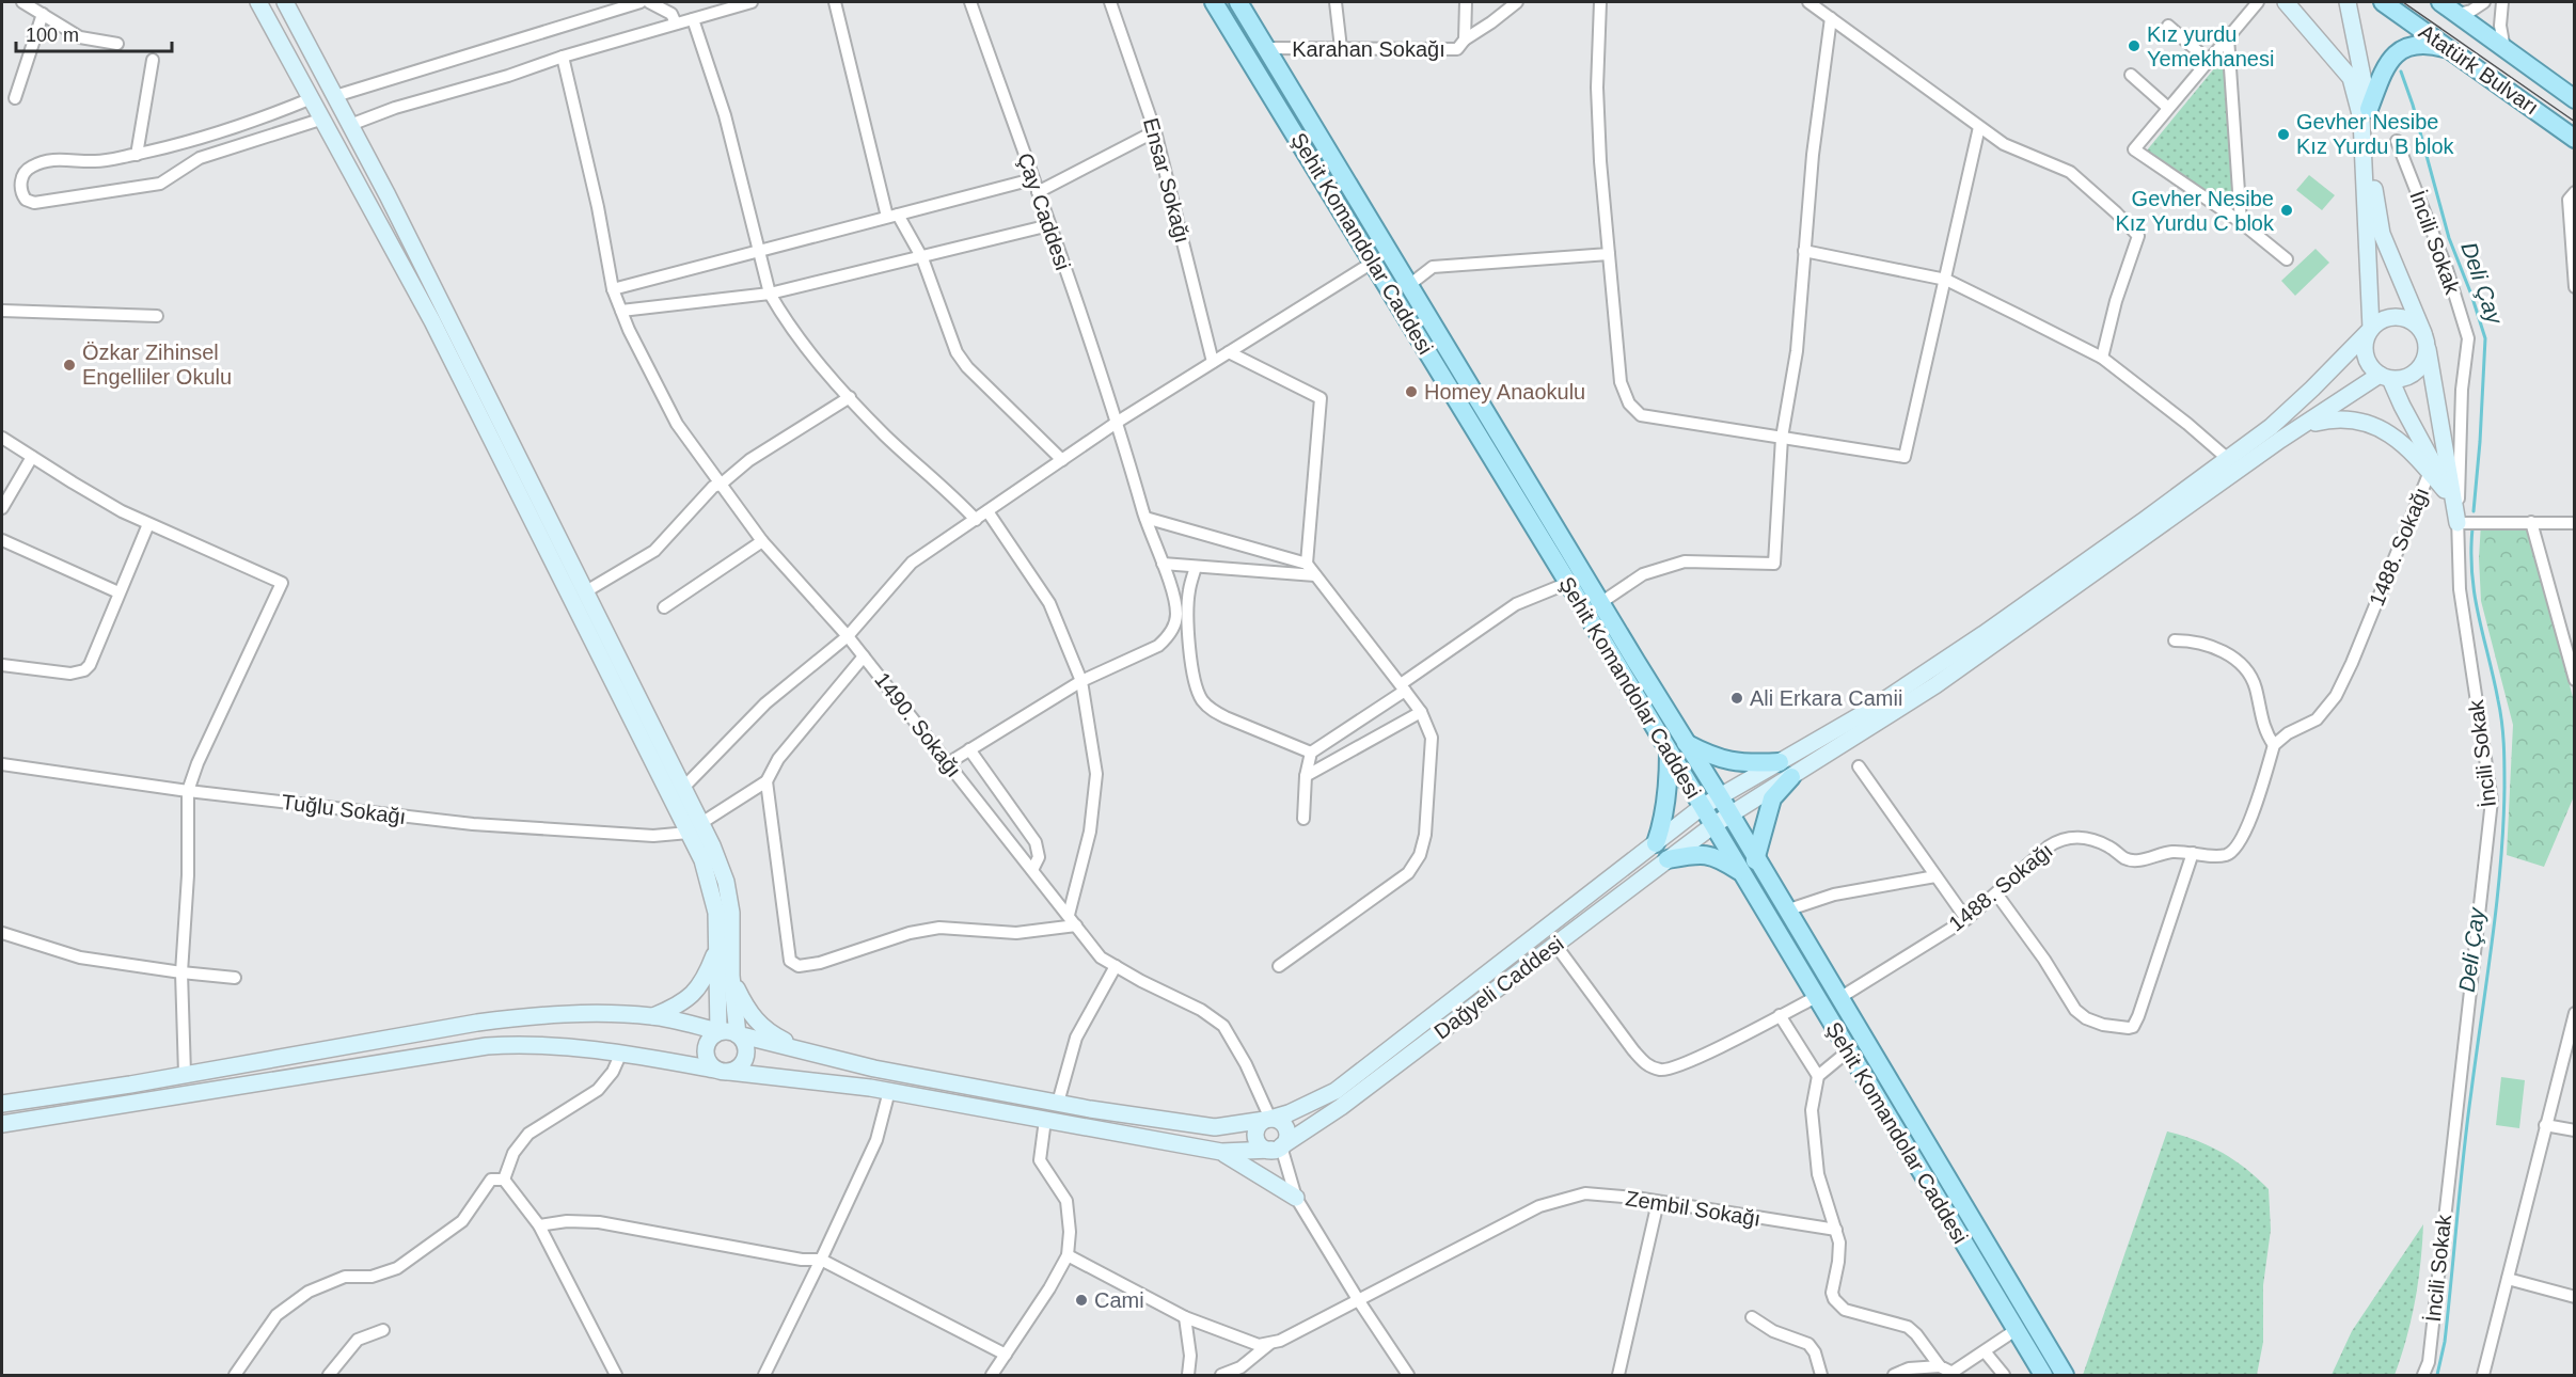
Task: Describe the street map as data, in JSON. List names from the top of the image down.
{
  "streets": {
    "main road": ["Atatürk Bulvarı", "Şehit Komandolar Caddesi"],
    "street": [
      "Karahan Sokağı",
      "Ensar Sokağı",
      "Çay Caddesi",
      "İncili Sokak",
      "1488. Sokağı",
      "1490. Sokağı",
      "Tuğlu Sokağı",
      "Dağyeli Caddesi",
      "Zembil Sokağı"
    ]
  },
  "crossings": [
    ["Karahan Sokağı", "Şehit Komandolar Caddesi"],
    ["Çay Caddesi", "1490. Sokağı"],
    ["Şehit Komandolar Caddesi", "1488. Sokağı"],
    ["Şehit Komandolar Caddesi", "Dağyeli Caddesi"],
    ["1490. Sokağı", "Dağyeli Caddesi"]
  ],
  "water": ["Deli Çay"],
  "places": [
    "Kız yurdu Yemekhanesi",
    "Gevher Nesibe Kız Yurdu B blok",
    "Gevher Nesibe Kız Yurdu C blok",
    "Özkar Zihinsel Engelliler Okulu",
    "Homey Anaokulu",
    "Ali Erkara Camii",
    "Cami"
  ],
  "scale_bar": "100 m"
}
